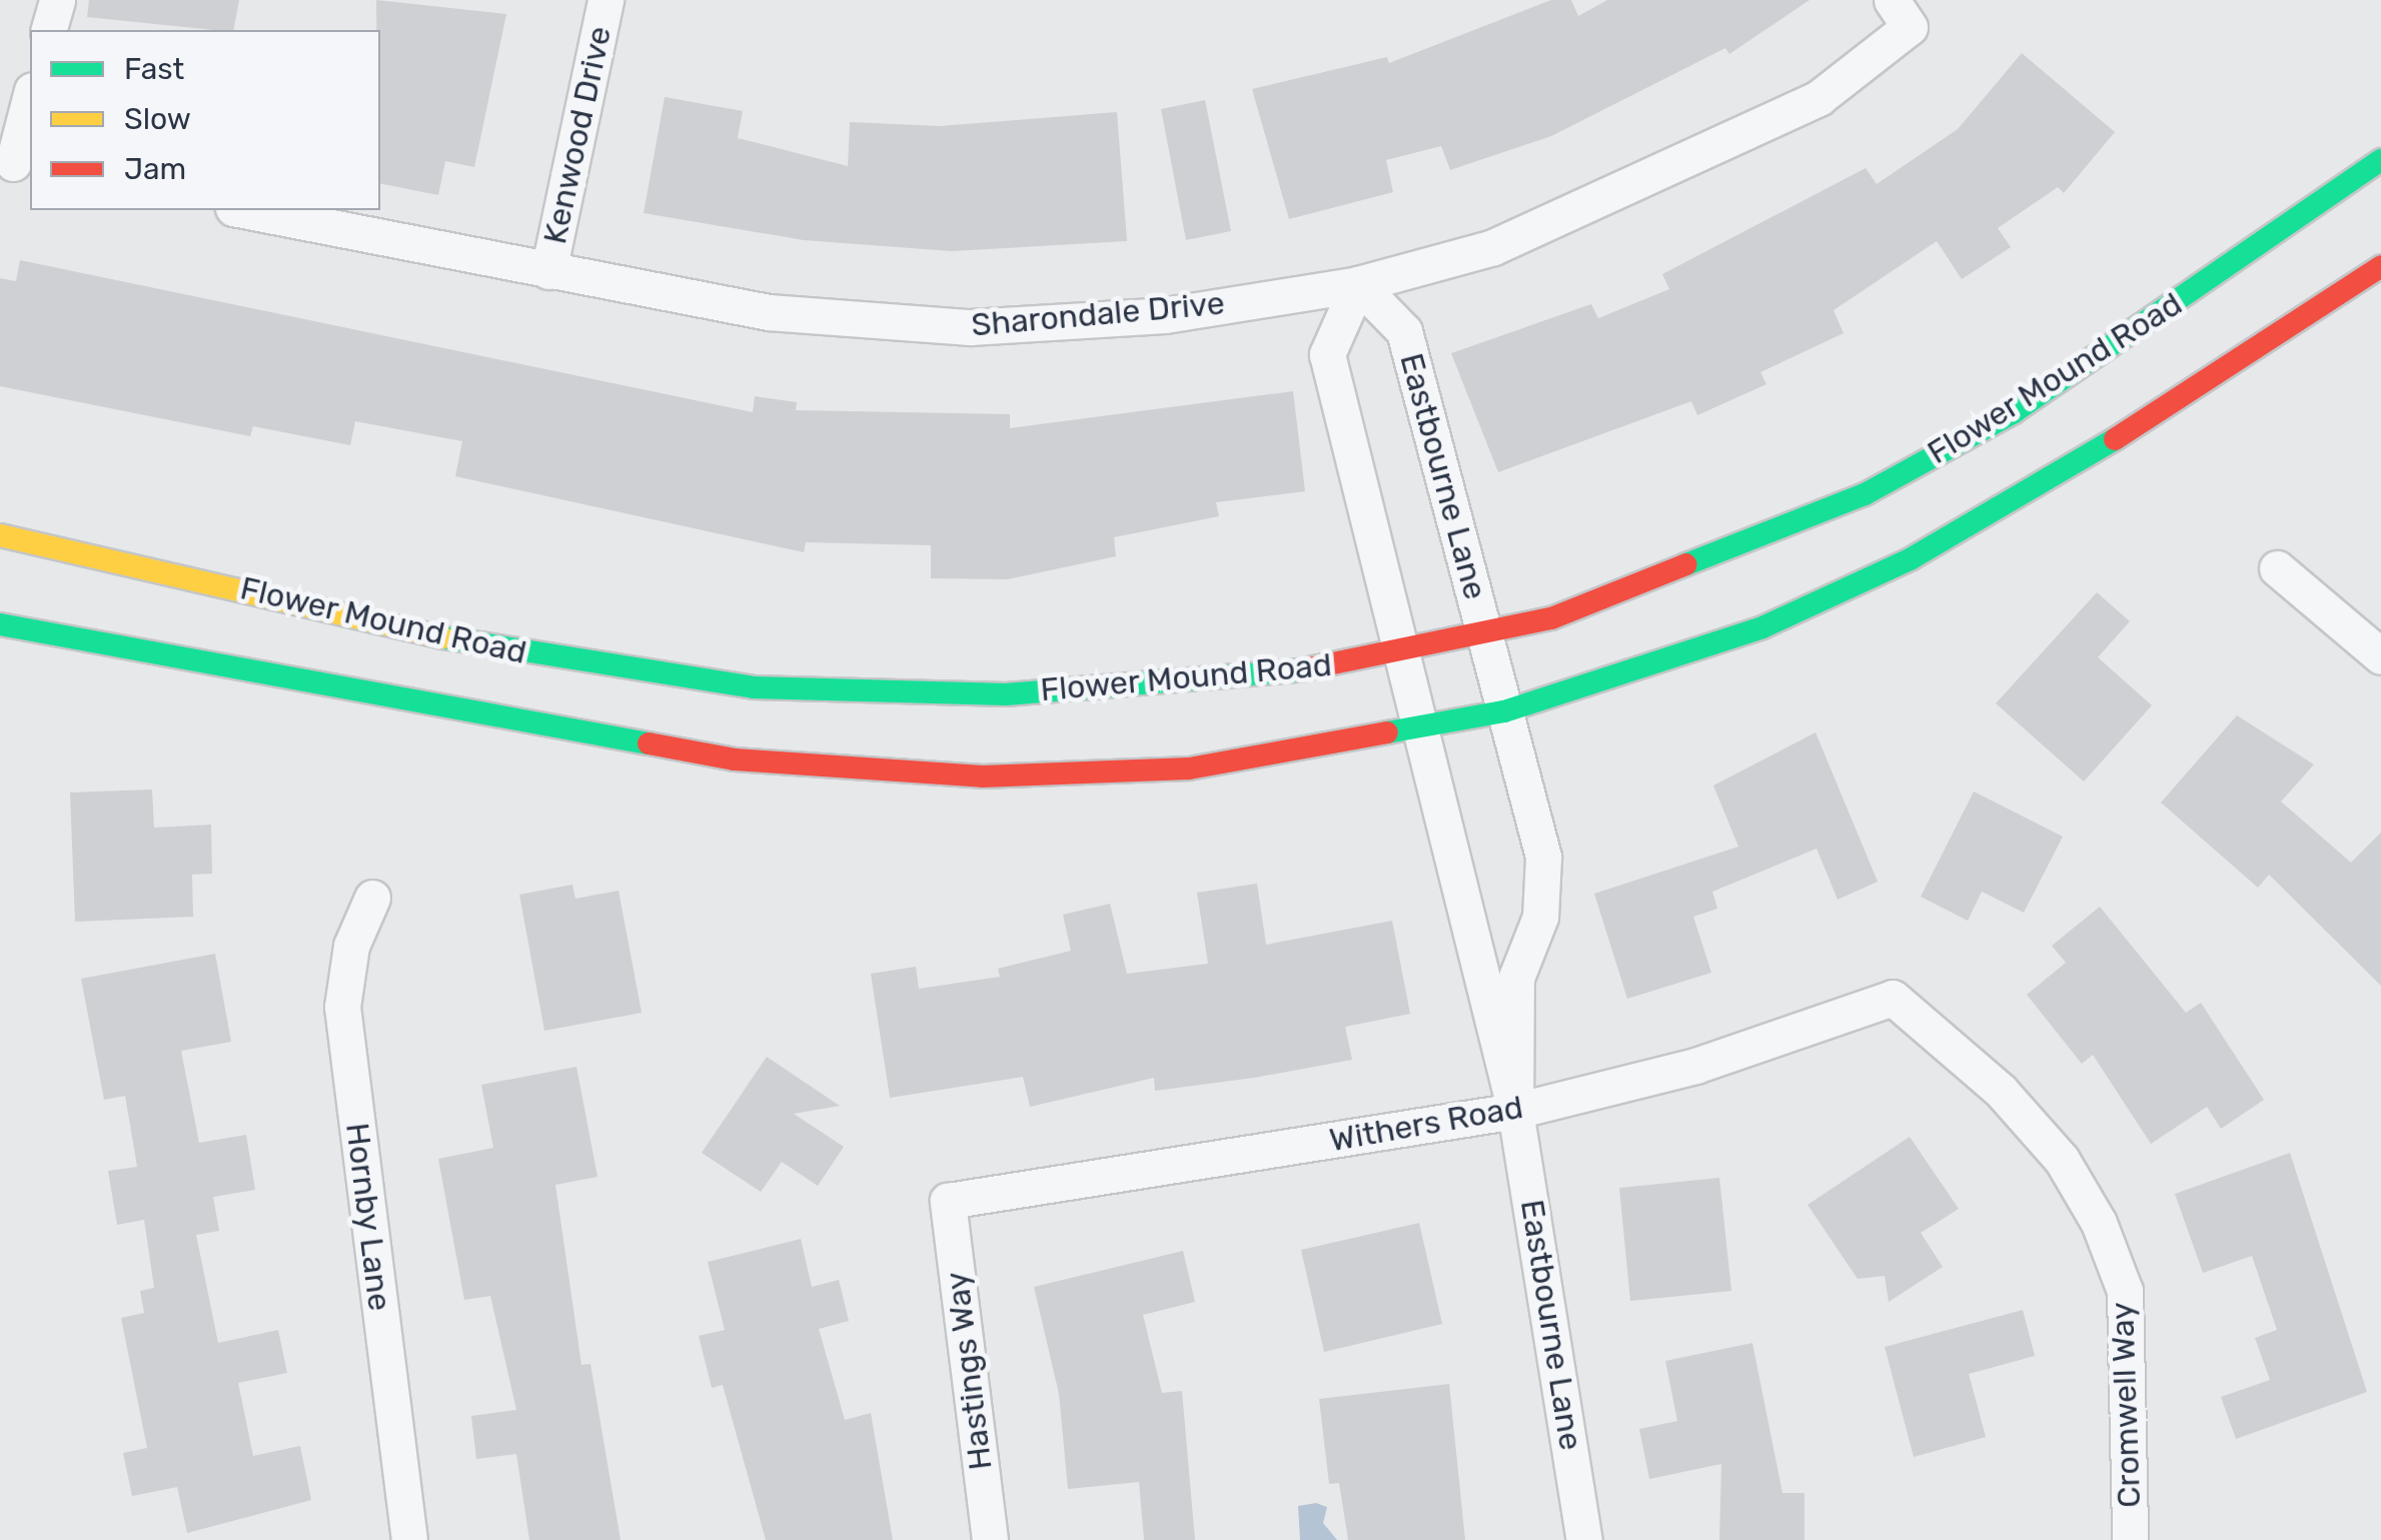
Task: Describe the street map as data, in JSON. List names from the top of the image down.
{
  "streets": {
    "main road": ["Flower Mound Road"],
    "street": [
      "Kenwood Drive",
      "Sharondale Drive",
      "Eastbourne Lane",
      "Withers Road",
      "Hornby Lane",
      "Hastings Way",
      "Cromwell Way"
    ]
  },
  "crossings": [
    ["Kenwood Drive", "Sharondale Drive"],
    ["Sharondale Drive", "Eastbourne Lane"],
    ["Flower Mound Road", "Eastbourne Lane"],
    ["Eastbourne Lane", "Withers Road"],
    ["Withers Road", "Hastings Way"],
    ["Withers Road", "Cromwell Way"]
  ],
  "legend": ["Fast", "Slow", "Jam"]
}
